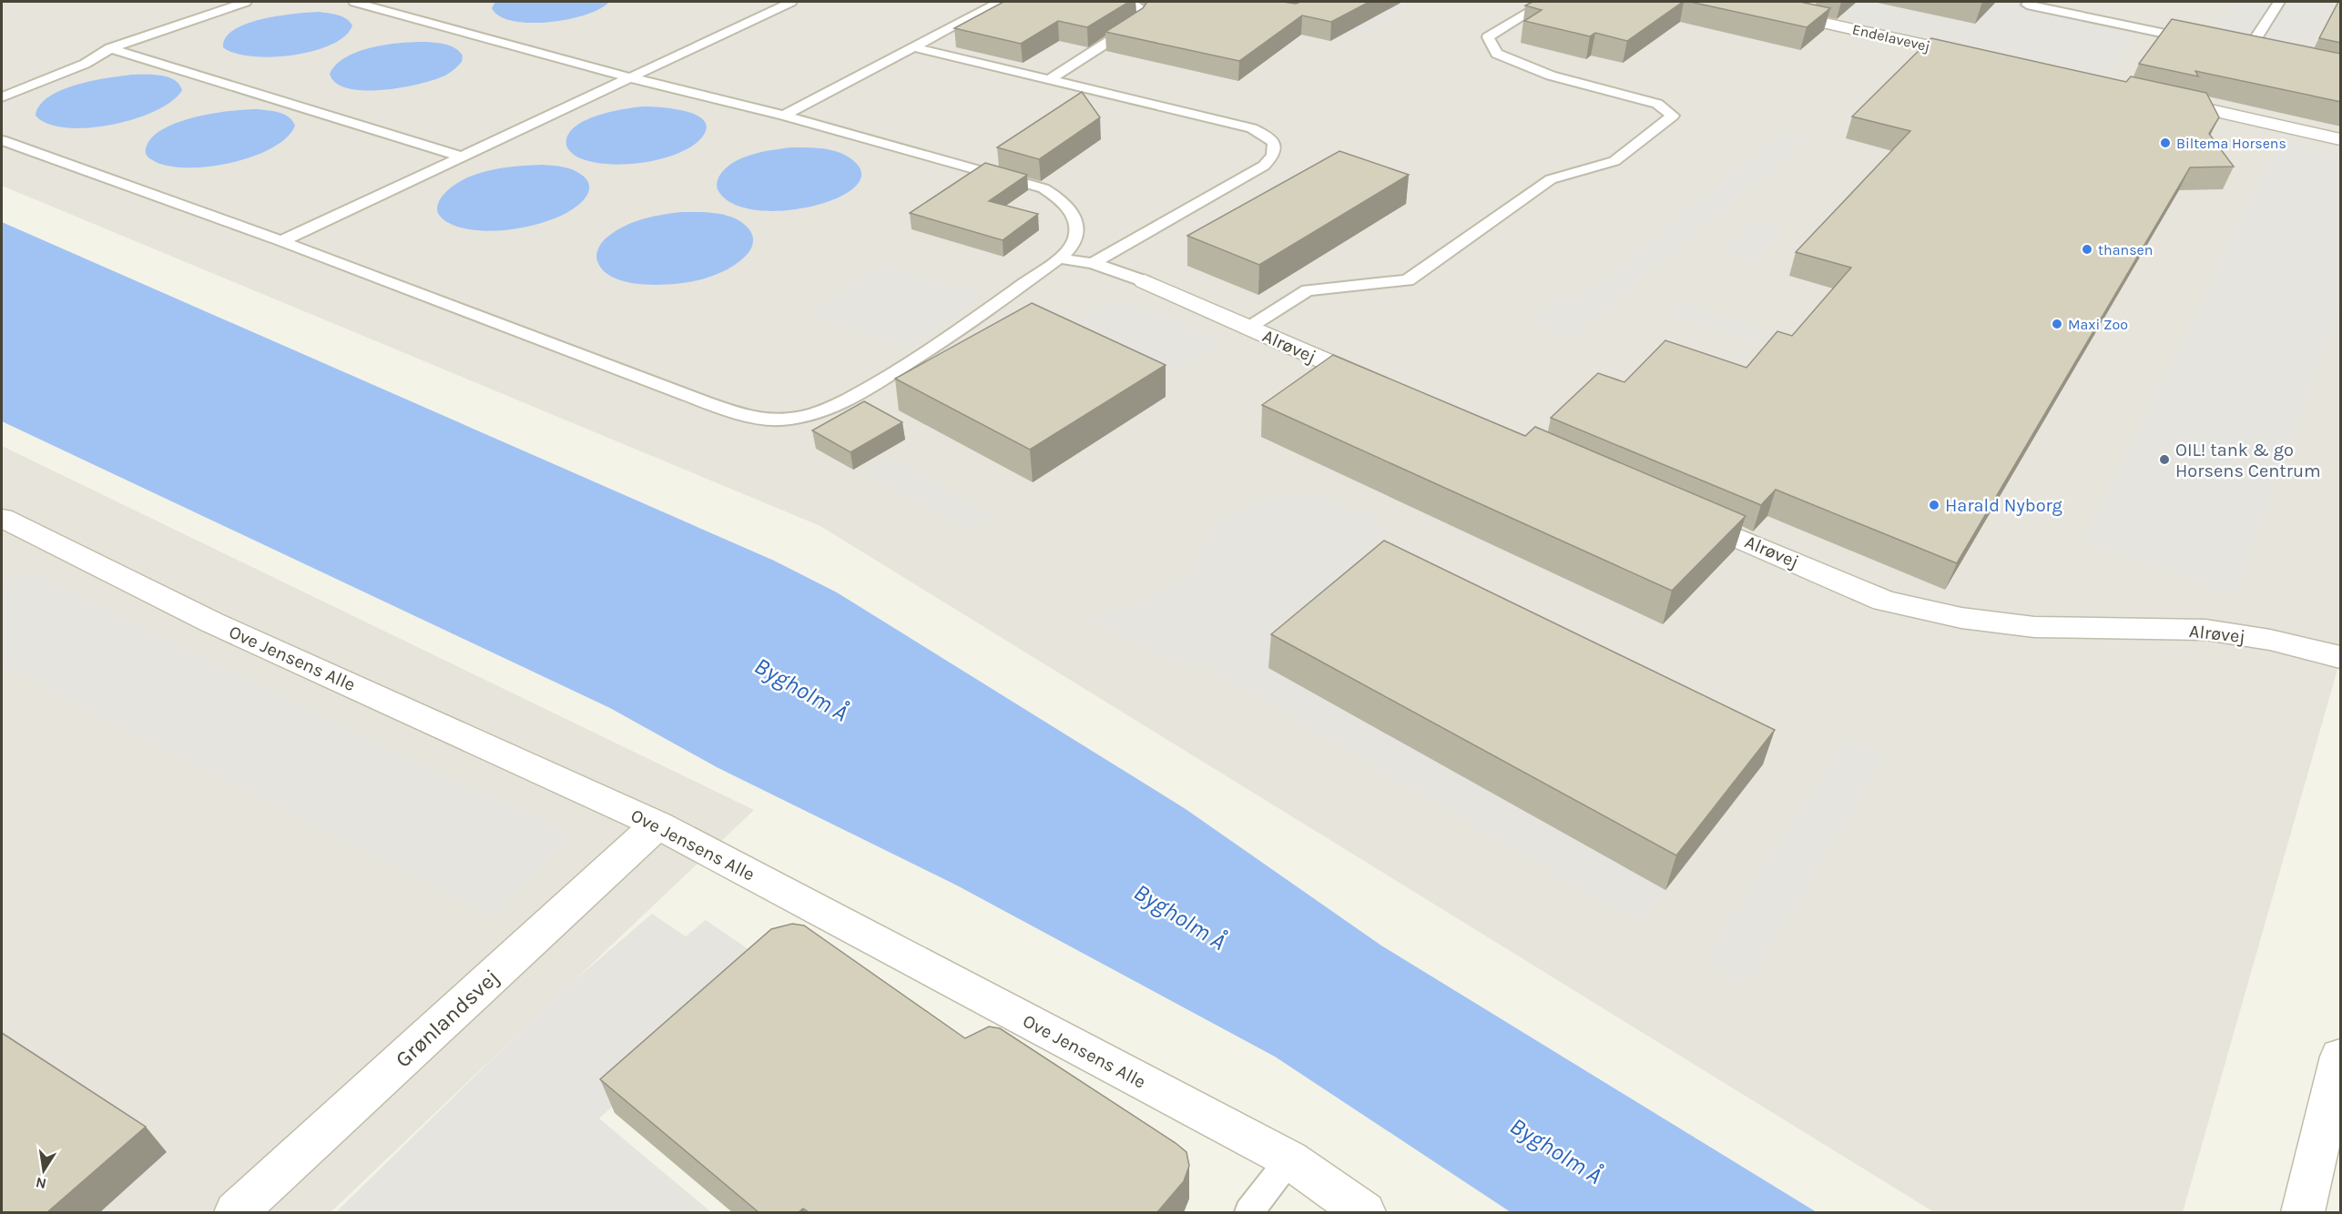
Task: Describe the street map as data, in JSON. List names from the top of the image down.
{
  "streets": {
    "street": [
      "Endelavevej",
      "Alrøvej",
      "Ove Jensens Alle",
      "Grønlandsvej"
    ]
  },
  "crossings": [
    ["Ove Jensens Alle", "Grønlandsvej"]
  ],
  "water": ["Bygholm Å"],
  "places": [
    "Biltema Horsens",
    "thansen",
    "Maxi Zoo",
    "OIL! tank & go Horsens Centrum",
    "Harald Nyborg"
  ],
  "north": "bottom"
}
